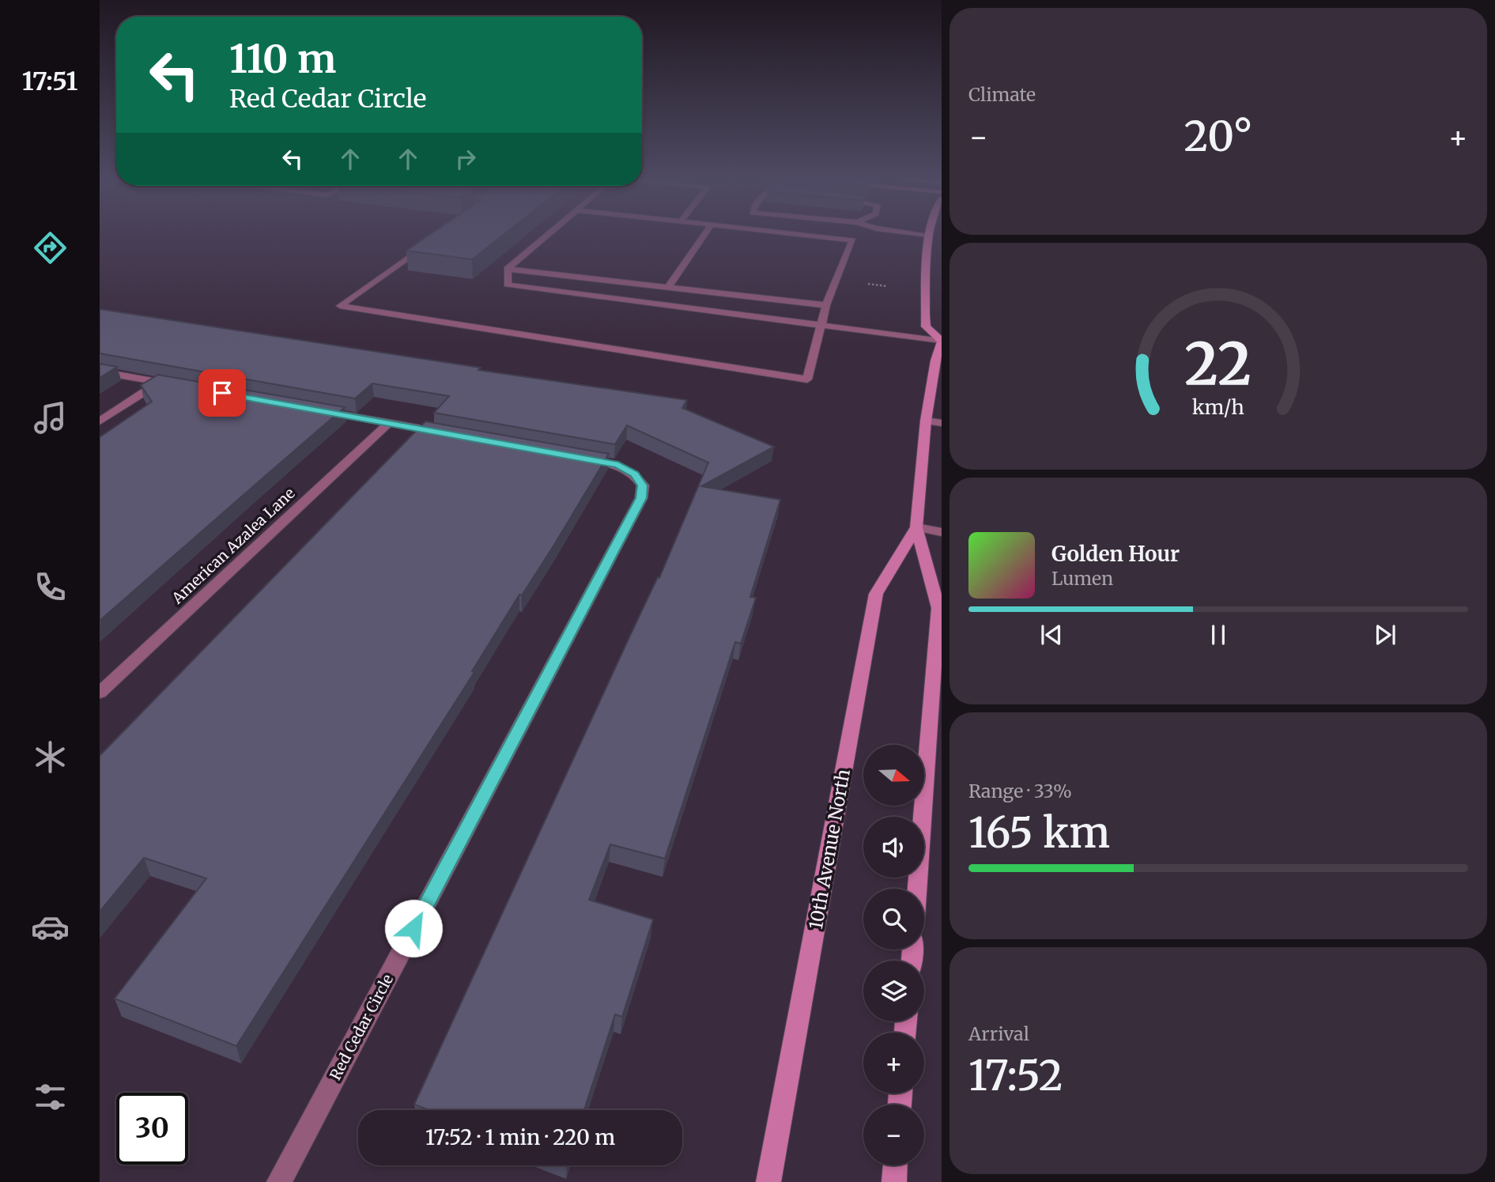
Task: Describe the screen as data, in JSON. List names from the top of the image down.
{
  "streets": {
    "street": ["American Azalea Lane", "10th Avenue North", "Red Cedar Circle"]
  },
  "north": "right",
  "page": {
    "tabs": "17:51",
    "tile": [
      "Climate",
      ["Range · 33%", "165 km"],
      ["Arrival", "17:52"]
    ],
    "turn": ["110 m", "Red Cedar Circle"],
    "heat": ["−", "20°", "+"],
    "song": ["Golden Hour", "Lumen"],
    "map_buttons": ["+", "−"],
    "limit": "30",
    "trip": "17:52 · 1 min · 220 m",
    "gauge": ["22", "km/h"]
  }
}
